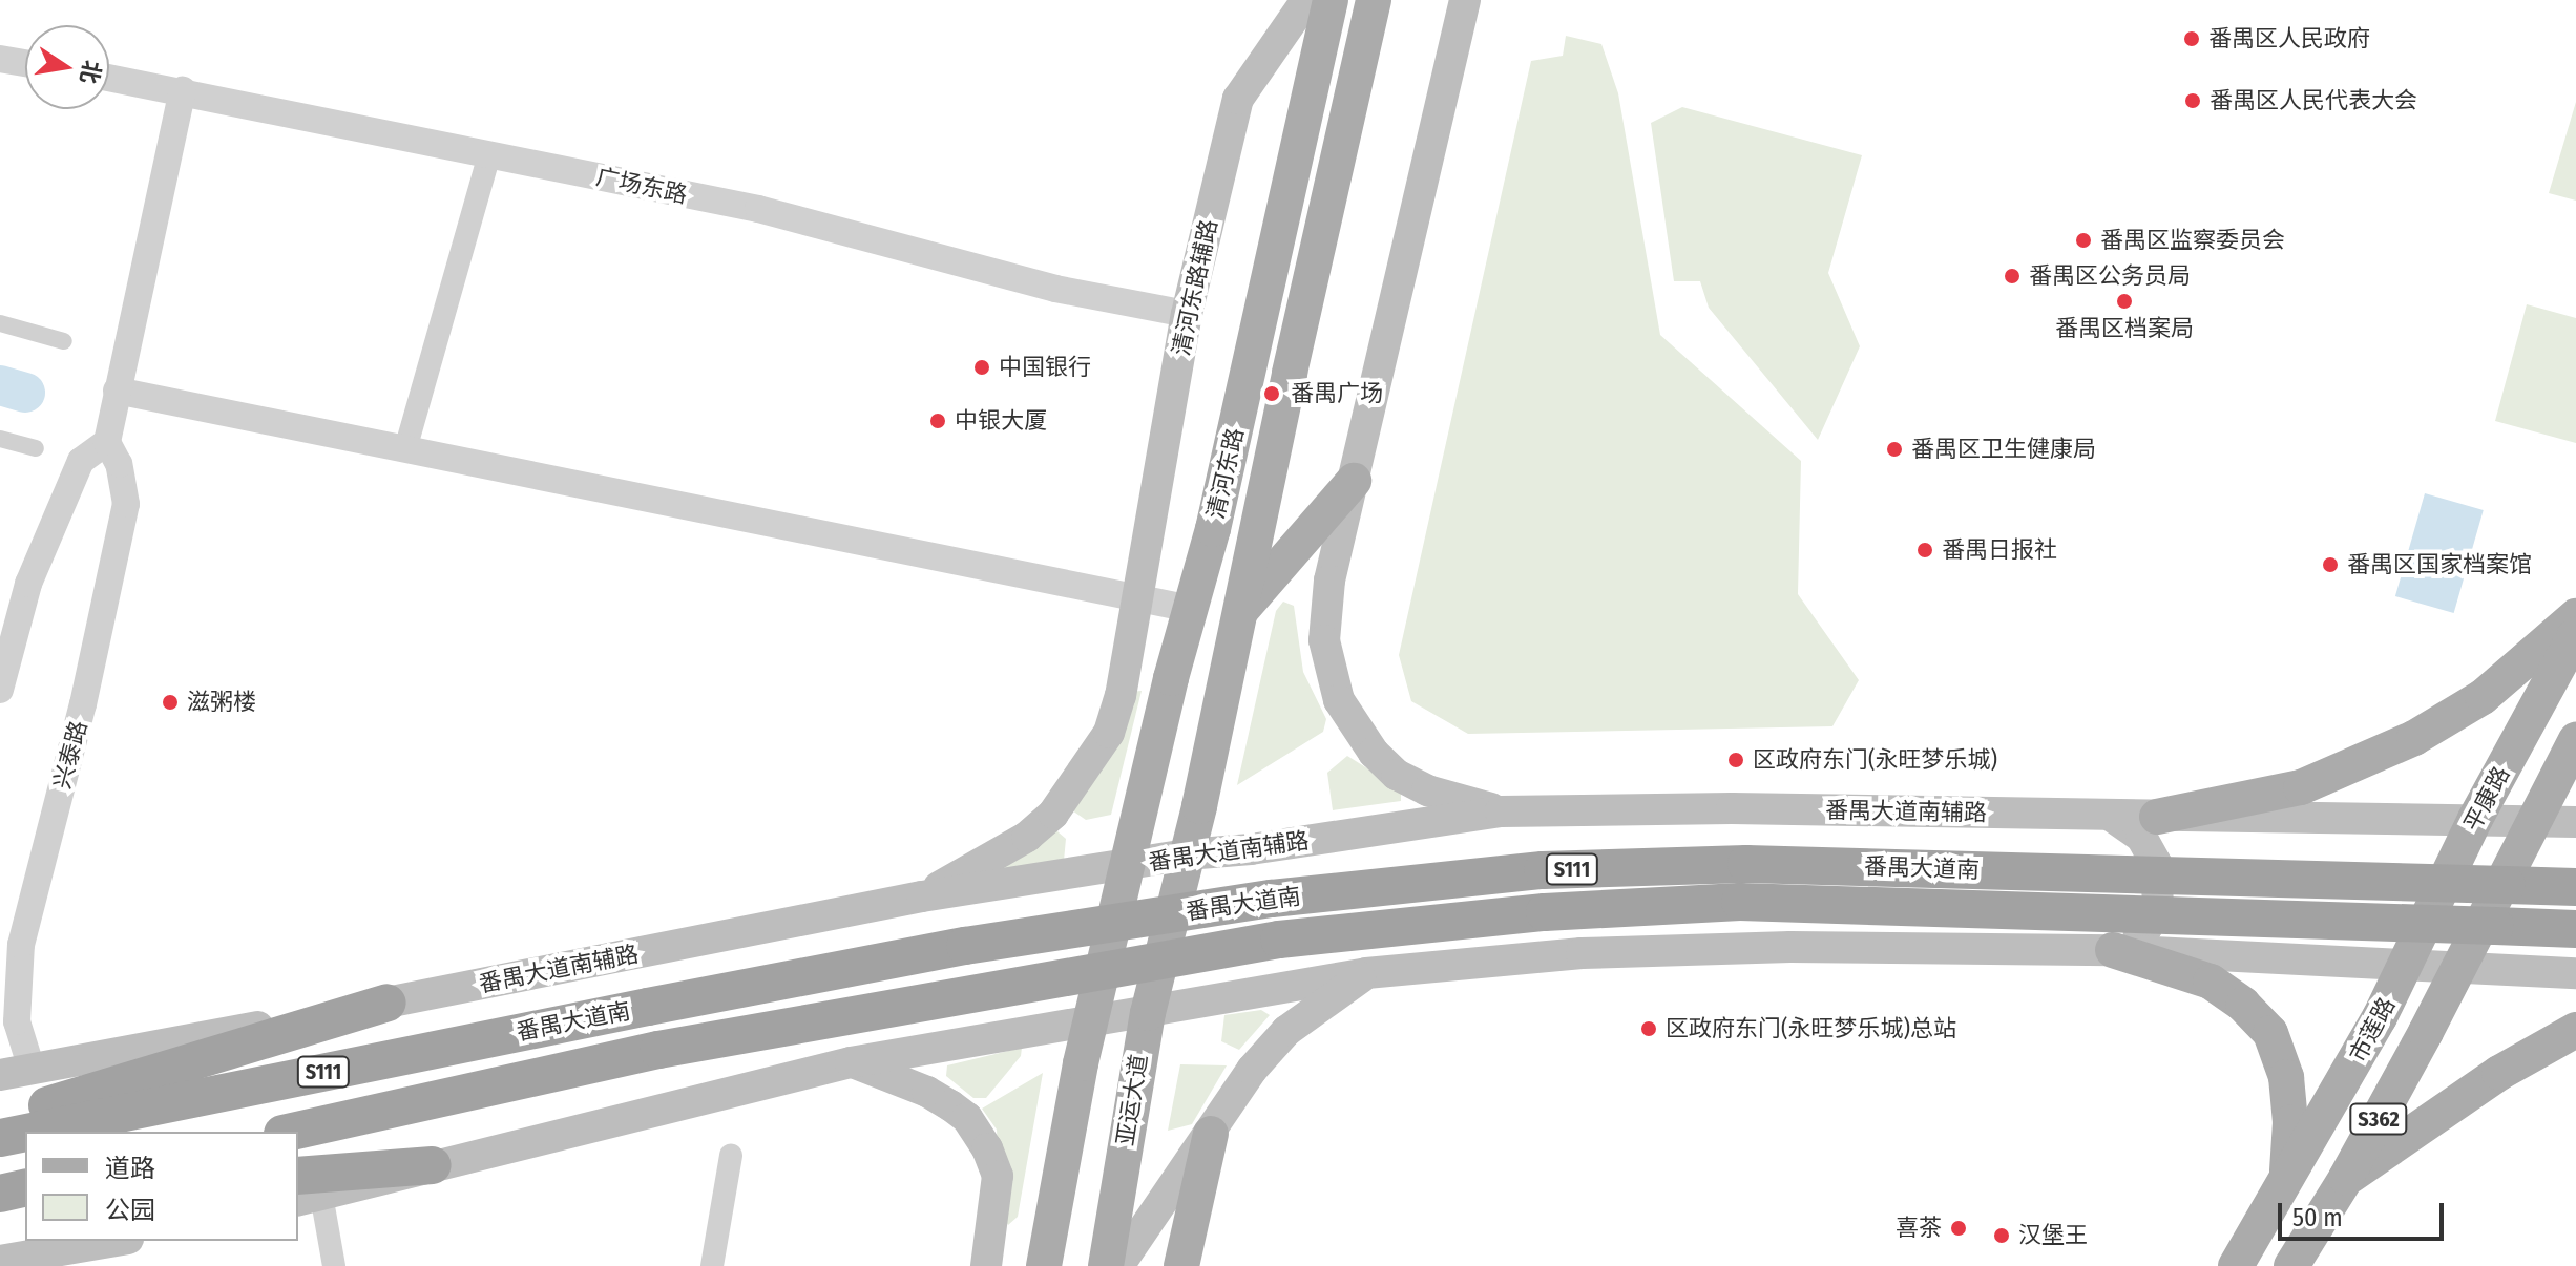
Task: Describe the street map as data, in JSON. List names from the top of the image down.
{
  "streets": {
    "highway": ["番禺大道南", "S111"],
    "main road": [
      "清河东路辅路",
      "清河东路",
      "平康路",
      "番禺大道南辅路",
      "市莲路",
      "亚运大道",
      "S362"
    ],
    "street": ["广场东路", "兴泰路"]
  },
  "crossings": [
    ["广场东路", "清河东路辅路"],
    ["清河东路辅路", "番禺大道南辅路"],
    ["清河东路", "番禺大道南辅路"],
    ["清河东路", "亚运大道"],
    ["兴泰路", "番禺大道南辅路"],
    ["平康路", "番禺大道南辅路"],
    ["平康路", "市莲路"],
    ["番禺大道南辅路", "S362"],
    ["市莲路", "S362"]
  ],
  "places": [
    "番禺区人民政府",
    "番禺区人民代表大会",
    "番禺区监察委员会",
    "番禺区公务员局",
    "番禺区档案局",
    "中国银行",
    "番禺广场",
    "中银大厦",
    "番禺区卫生健康局",
    "番禺日报社",
    "番禺区国家档案馆",
    "滋粥楼",
    "区政府东门(永旺梦乐城)",
    "区政府东门(永旺梦乐城)总站",
    "喜茶",
    "汉堡王"
  ],
  "legend": ["道路", "公园"],
  "scale_bar": "50 m",
  "north": "right"
}
